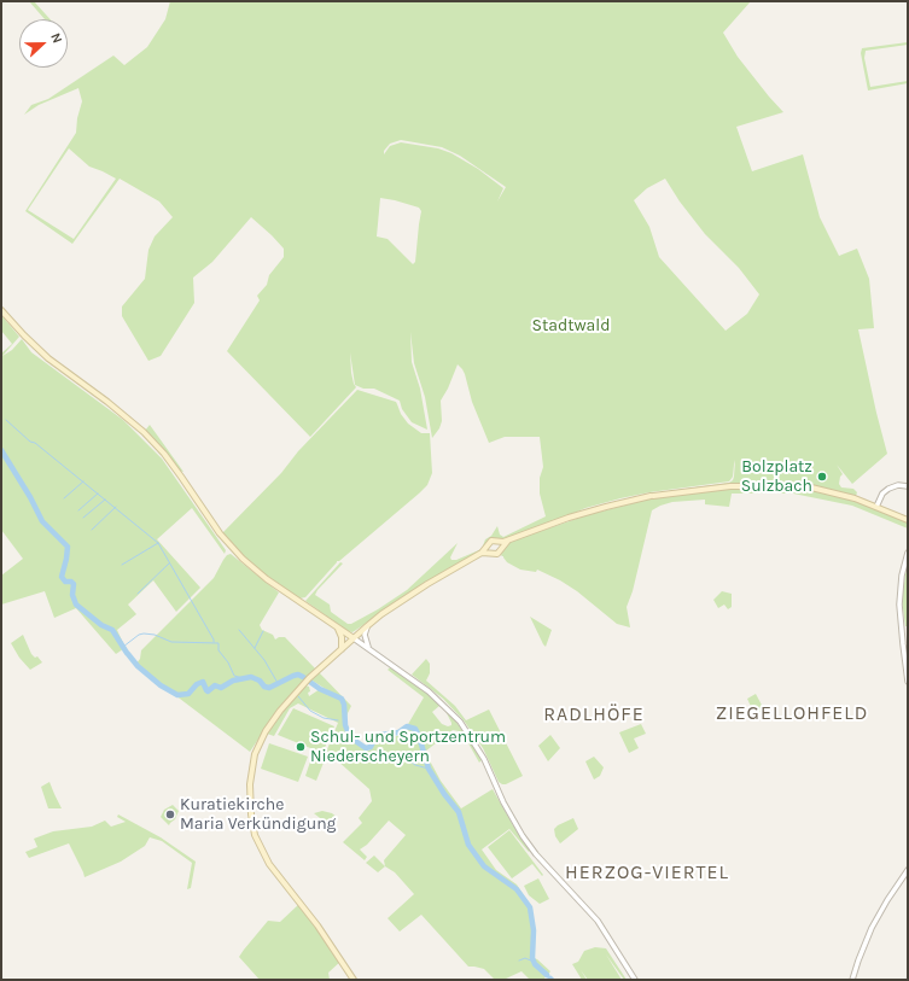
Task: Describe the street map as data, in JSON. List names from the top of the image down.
{
  "districts": ["ZIEGELLOHFELD", "RADLHÖFE", "HERZOG-VIERTEL"],
  "parks": ["Stadtwald"],
  "places": ["Bolzplatz Sulzbach", "Schul- und Sportzentrum Niederscheyern", "Kuratiekirche Maria Verkündigung"],
  "north": "right"
}
